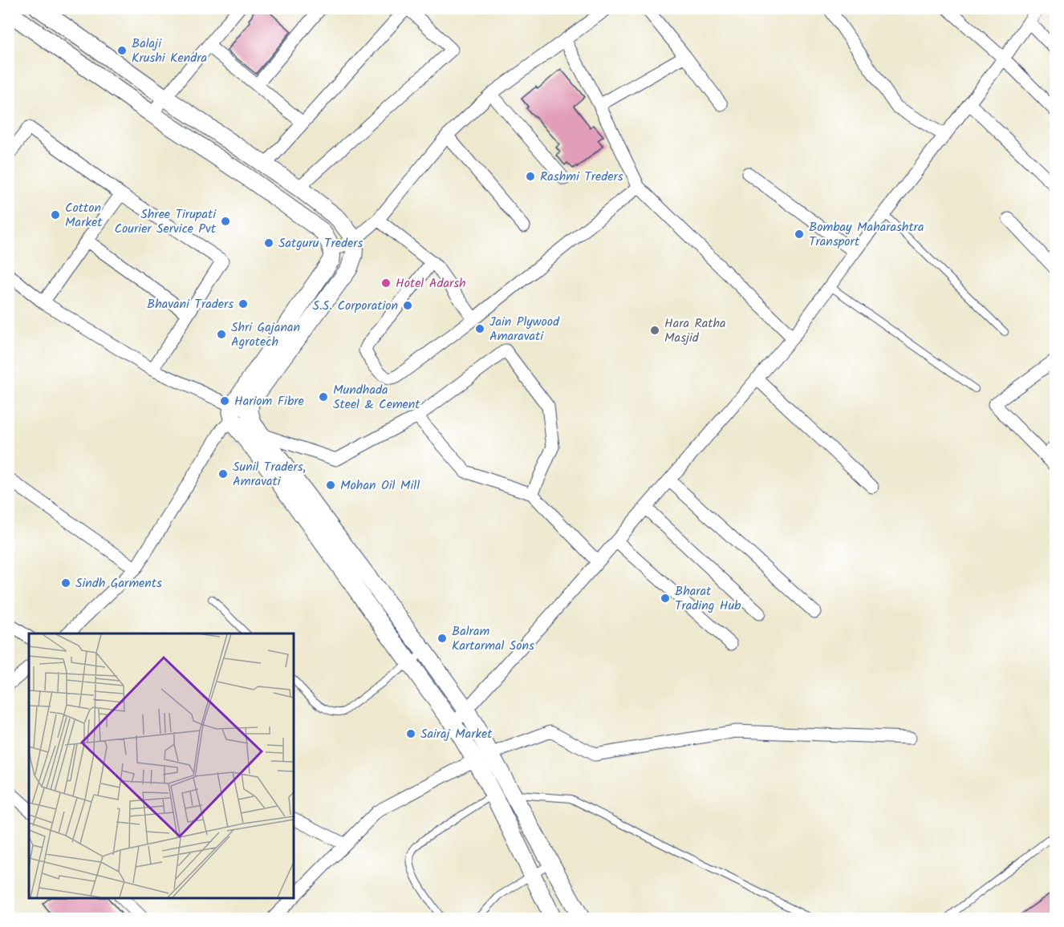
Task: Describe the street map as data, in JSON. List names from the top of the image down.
{
  "places": [
    "Balaji Krushi Kendra",
    "Rashmi Treders",
    "Cotton Market",
    "Shree Tirupati Courier Service Pvt",
    "Bombay Maharashtra Transport",
    "Satguru Treders",
    "Hotel Adarsh",
    "Bhavani Traders",
    "S.S. Corporation",
    "Jain Plywood Amaravati",
    "Hara Ratha Masjid",
    "Shri Gajanan Agrotech",
    "Mundhada Steel & Cement",
    "Hariom Fibre",
    "Sunil Traders, Amravati",
    "Mohan Oil Mill",
    "Sindh Garments",
    "Bharat Trading Hub",
    "Balram Kartarmal Sons",
    "Sairaj Market"
  ]
}
